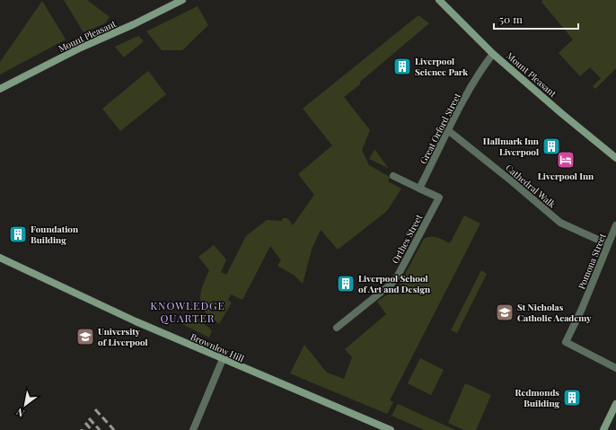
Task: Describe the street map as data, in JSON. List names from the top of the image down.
{
  "streets": {
    "street": [
      "Mount Pleasant",
      "Great Orford Street",
      "Cathedral Walk",
      "Orthes Street",
      "Pomona Street",
      "Brownlow Hill"
    ]
  },
  "crossings": [
    ["Mount Pleasant", "Great Orford Street"],
    ["Great Orford Street", "Cathedral Walk"],
    ["Great Orford Street", "Orthes Street"],
    ["Cathedral Walk", "Pomona Street"]
  ],
  "districts": ["KNOWLEDGE QUARTER"],
  "places": {
    "building": [
      "Liverpool Science Park",
      "Hallmark Inn Liverpool",
      "Foundation Building",
      "Liverpool School of Art and Design",
      "Redmonds Building"
    ],
    "hotel": ["Liverpool Inn"],
    "school or university": ["St Nicholas Catholic Academy", "University of Liverpool"]
  },
  "scale_bar": "50 m",
  "north": "bottom left"
}
